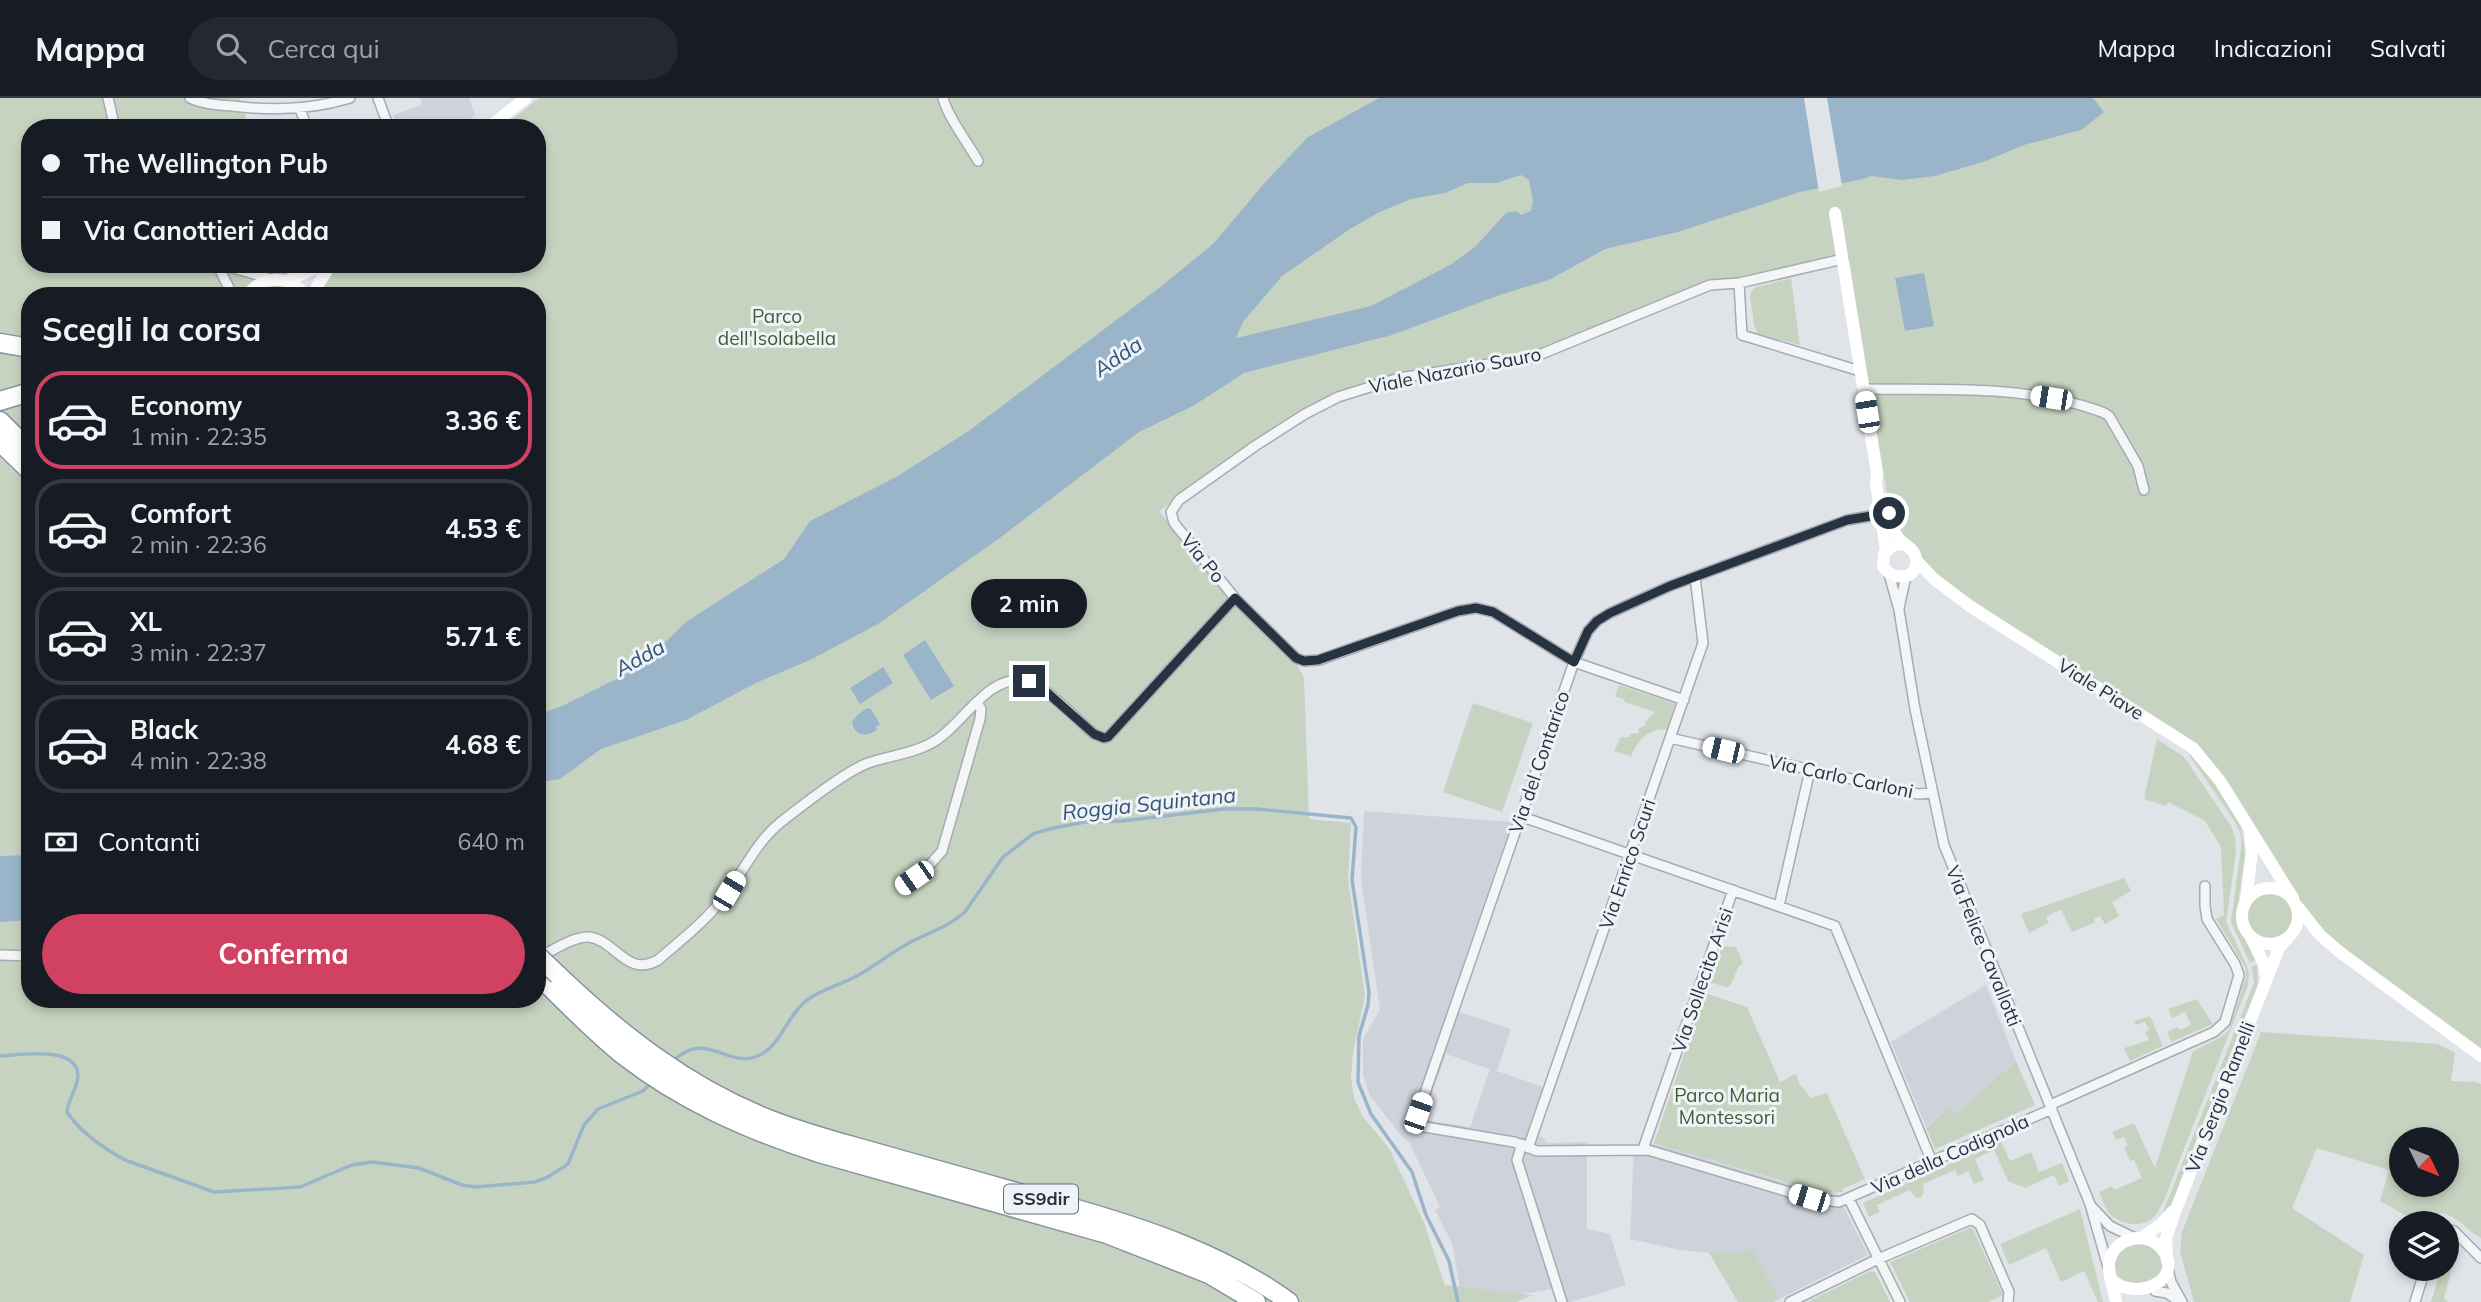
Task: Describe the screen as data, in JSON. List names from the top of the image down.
{
  "streets": {
    "highway": ["SS9dir"],
    "street": [
      "Viale Nazario Sauro",
      "Via Po",
      "Viale Piave",
      "Via del Contarico",
      "Via Carlo Carloni",
      "Via Enrico Scuri",
      "Via Felice Cavallotti",
      "Via Sollecito Arisi",
      "Via Sergio Ramelli",
      "Via della Codignola"
    ]
  },
  "crossings": [
    ["Viale Nazario Sauro", "Via Po"],
    ["Via Po", "Via del Contarico"],
    ["Viale Piave", "Via Felice Cavallotti"],
    ["Viale Piave", "Via Sergio Ramelli"],
    ["Via del Contarico", "Via Enrico Scuri"],
    ["Via Carlo Carloni", "Via Enrico Scuri"],
    ["Via Carlo Carloni", "Via Felice Cavallotti"],
    ["Via Felice Cavallotti", "Via Sergio Ramelli"],
    ["Via Felice Cavallotti", "Via della Codignola"]
  ],
  "water": ["Adda", "Roggia Squintana"],
  "parks": ["Parco dell'Isolabella", "Parco Maria Montessori"],
  "north": "bottom right",
  "page": {
    "header": "Mappa",
    "search": "Cerca qui",
    "nav": ["Mappa", "Indicazioni", "Salvati"],
    "banner": ["The Wellington Pub", "Via Canottieri Adda"],
    "heading": "Scegli la corsa",
    "list": [
      {
        "name": "Economy",
        "note": "1 min · 22:35",
        "value": "3.36 €"
      },
      {
        "name": "Comfort",
        "note": "2 min · 22:36",
        "value": "4.53 €"
      },
      {
        "name": "XL",
        "note": "3 min · 22:37",
        "value": "5.71 €"
      },
      {
        "name": "Black",
        "note": "4 min · 22:38",
        "value": "4.68 €"
      }
    ],
    "bubble": "2 min",
    "pay": ["Contanti", "640 m"],
    "buttons": "Conferma"
  }
}
